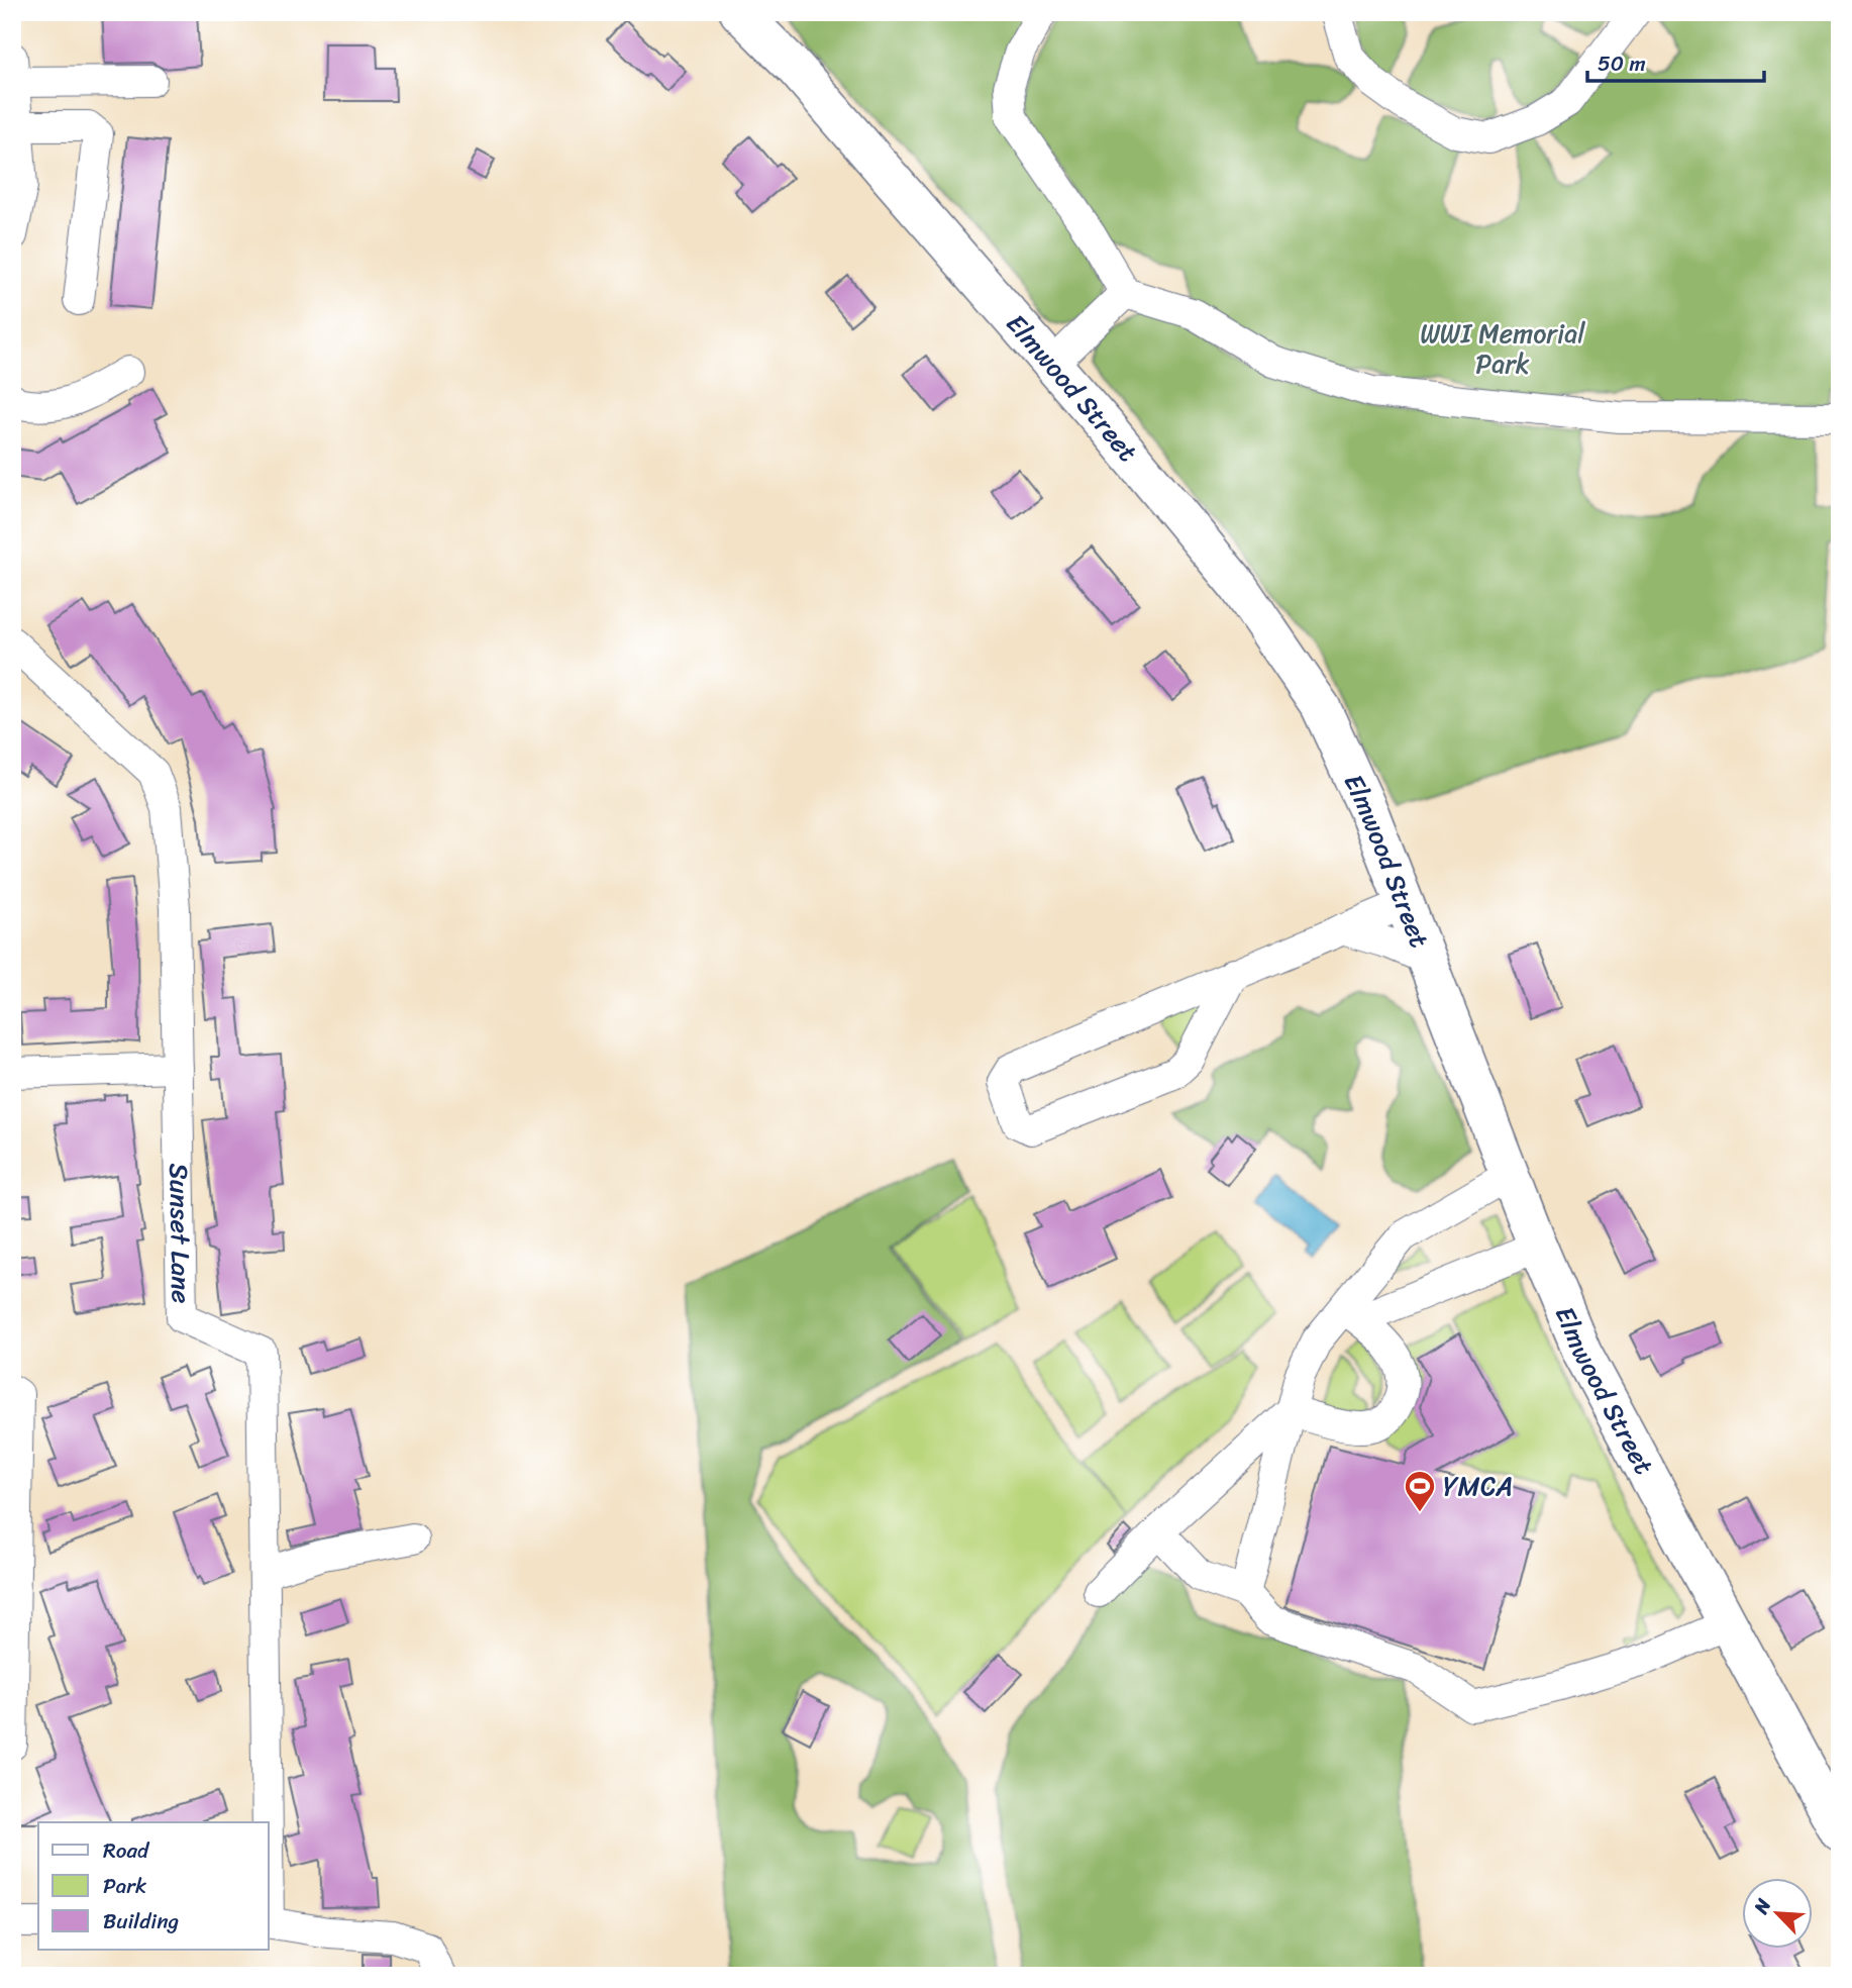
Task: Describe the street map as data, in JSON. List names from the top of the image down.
{
  "streets": {
    "main road": ["Elmwood Street"],
    "street": ["Sunset Lane"]
  },
  "parks": ["WWI Memorial Park"],
  "places": {
    "sports": ["YMCA"]
  },
  "legend": ["Road", "Park", "Building"],
  "scale_bar": "50 m",
  "north": "top left"
}
